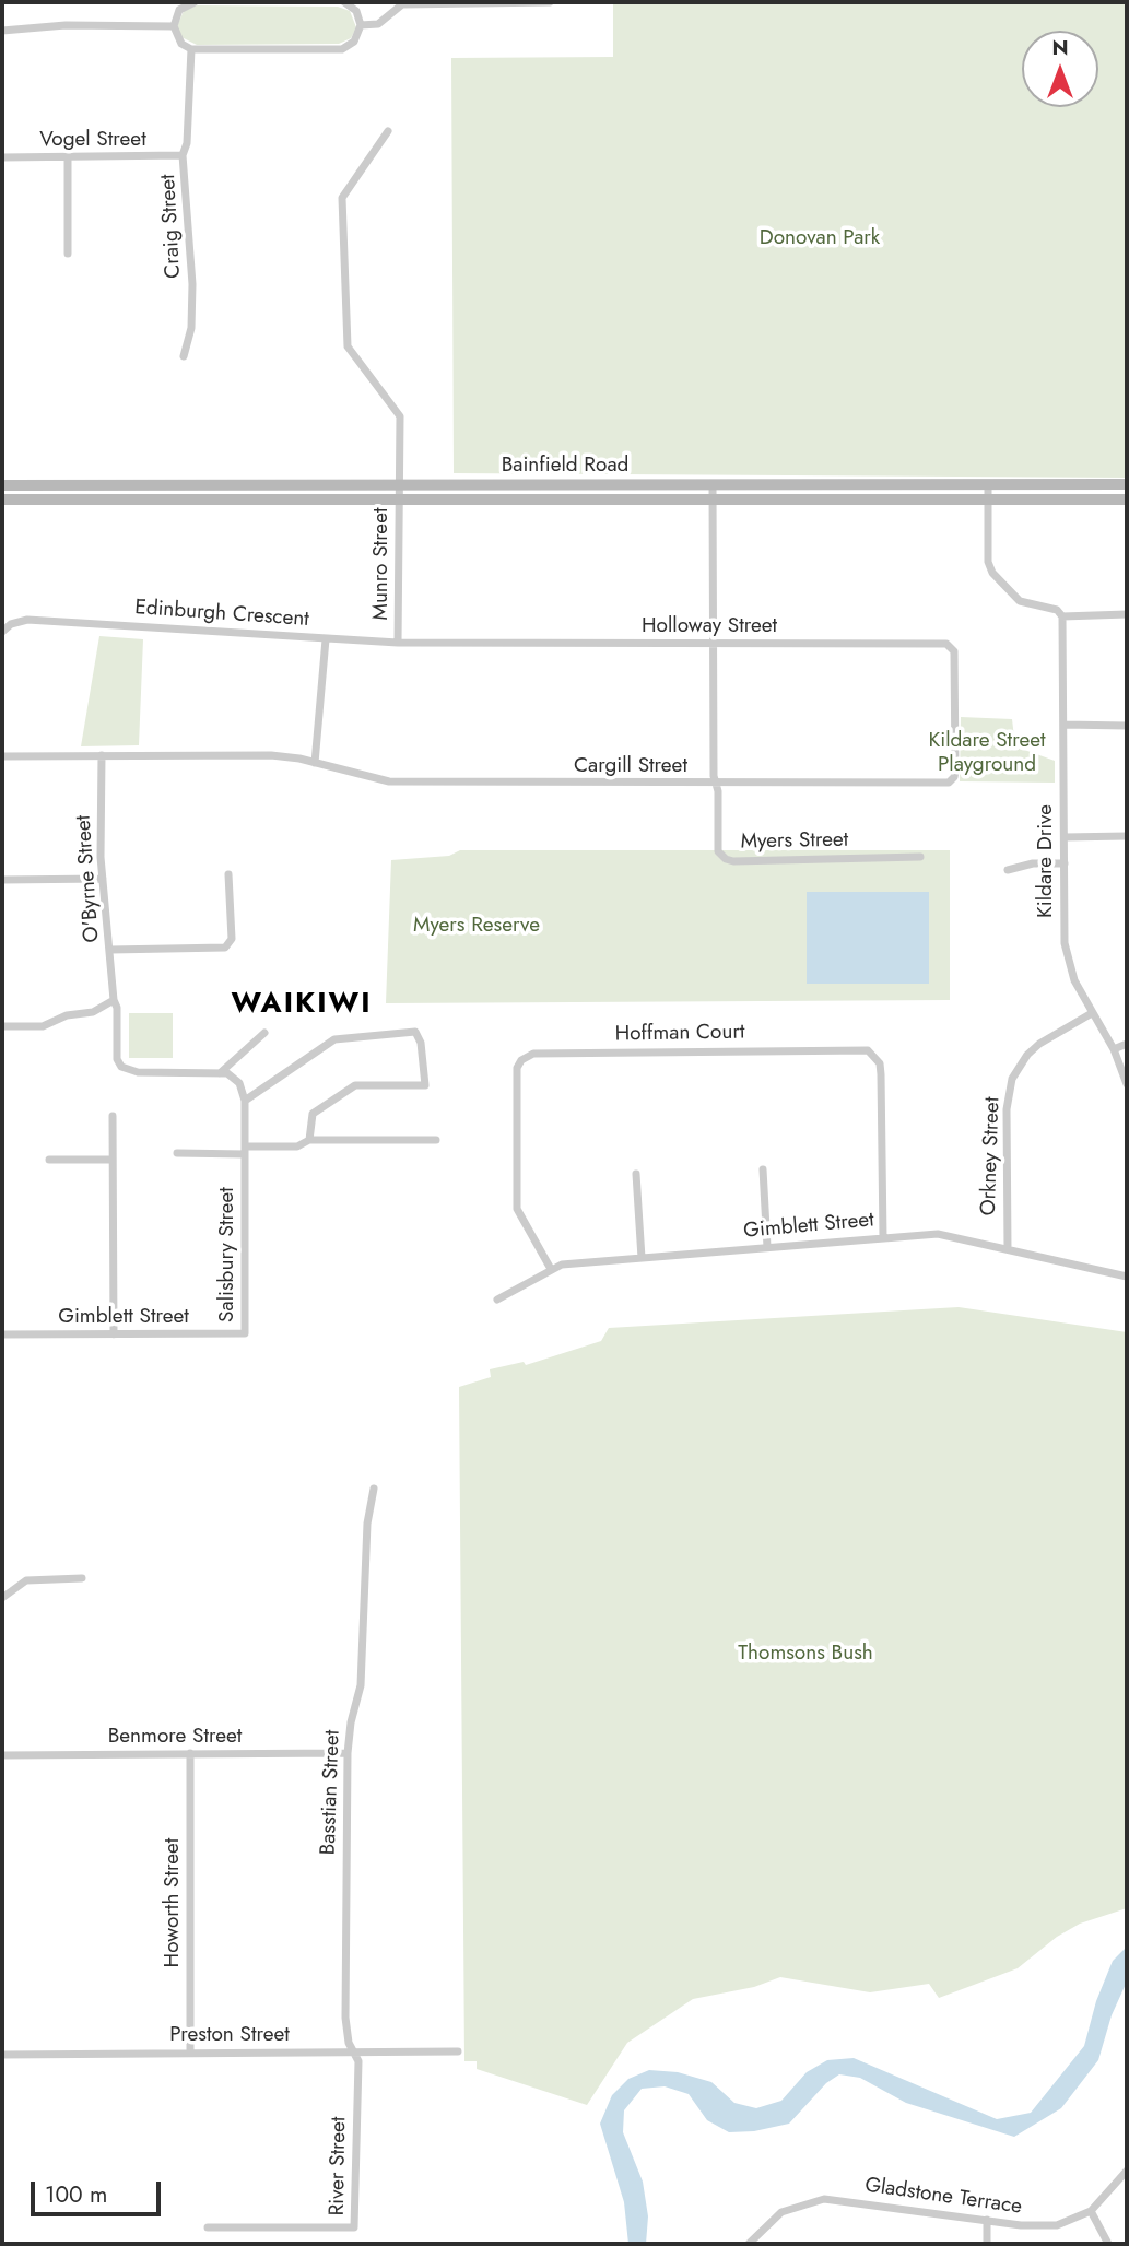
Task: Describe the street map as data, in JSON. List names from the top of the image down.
{
  "streets": {
    "main road": ["Bainfield Road"],
    "street": [
      "Vogel Street",
      "Craig Street",
      "Munro Street",
      "Edinburgh Crescent",
      "Holloway Street",
      "Cargill Street",
      "Myers Street",
      "Kildare Drive",
      "O'Byrne Street",
      "Hoffman Court",
      "Orkney Street",
      "Gimblett Street",
      "Salisbury Street",
      "Benmore Street",
      "Basstian Street",
      "Howorth Street",
      "Preston Street",
      "River Street",
      "Gladstone Terrace"
    ]
  },
  "crossings": [
    ["Vogel Street", "Craig Street"],
    ["Bainfield Road", "Munro Street"],
    ["Bainfield Road", "Myers Street"],
    ["Munro Street", "Holloway Street"],
    ["Edinburgh Crescent", "Holloway Street"],
    ["Edinburgh Crescent", "Cargill Street"],
    ["Holloway Street", "Cargill Street"],
    ["Holloway Street", "Myers Street"],
    ["Cargill Street", "Myers Street"],
    ["Kildare Drive", "Orkney Street"],
    ["Hoffman Court", "Gimblett Street"],
    ["Orkney Street", "Gimblett Street"],
    ["Gimblett Street", "Salisbury Street"],
    ["Benmore Street", "Basstian Street"],
    ["Benmore Street", "Howorth Street"],
    ["Basstian Street", "Preston Street"],
    ["Basstian Street", "River Street"],
    ["Howorth Street", "Preston Street"],
    ["Preston Street", "River Street"]
  ],
  "districts": ["WAIKIWI"],
  "parks": [
    "Donovan Park",
    "Kildare Street Playground",
    "Myers Reserve",
    "Thomsons Bush"
  ],
  "scale_bar": "100 m",
  "north": "top"
}
